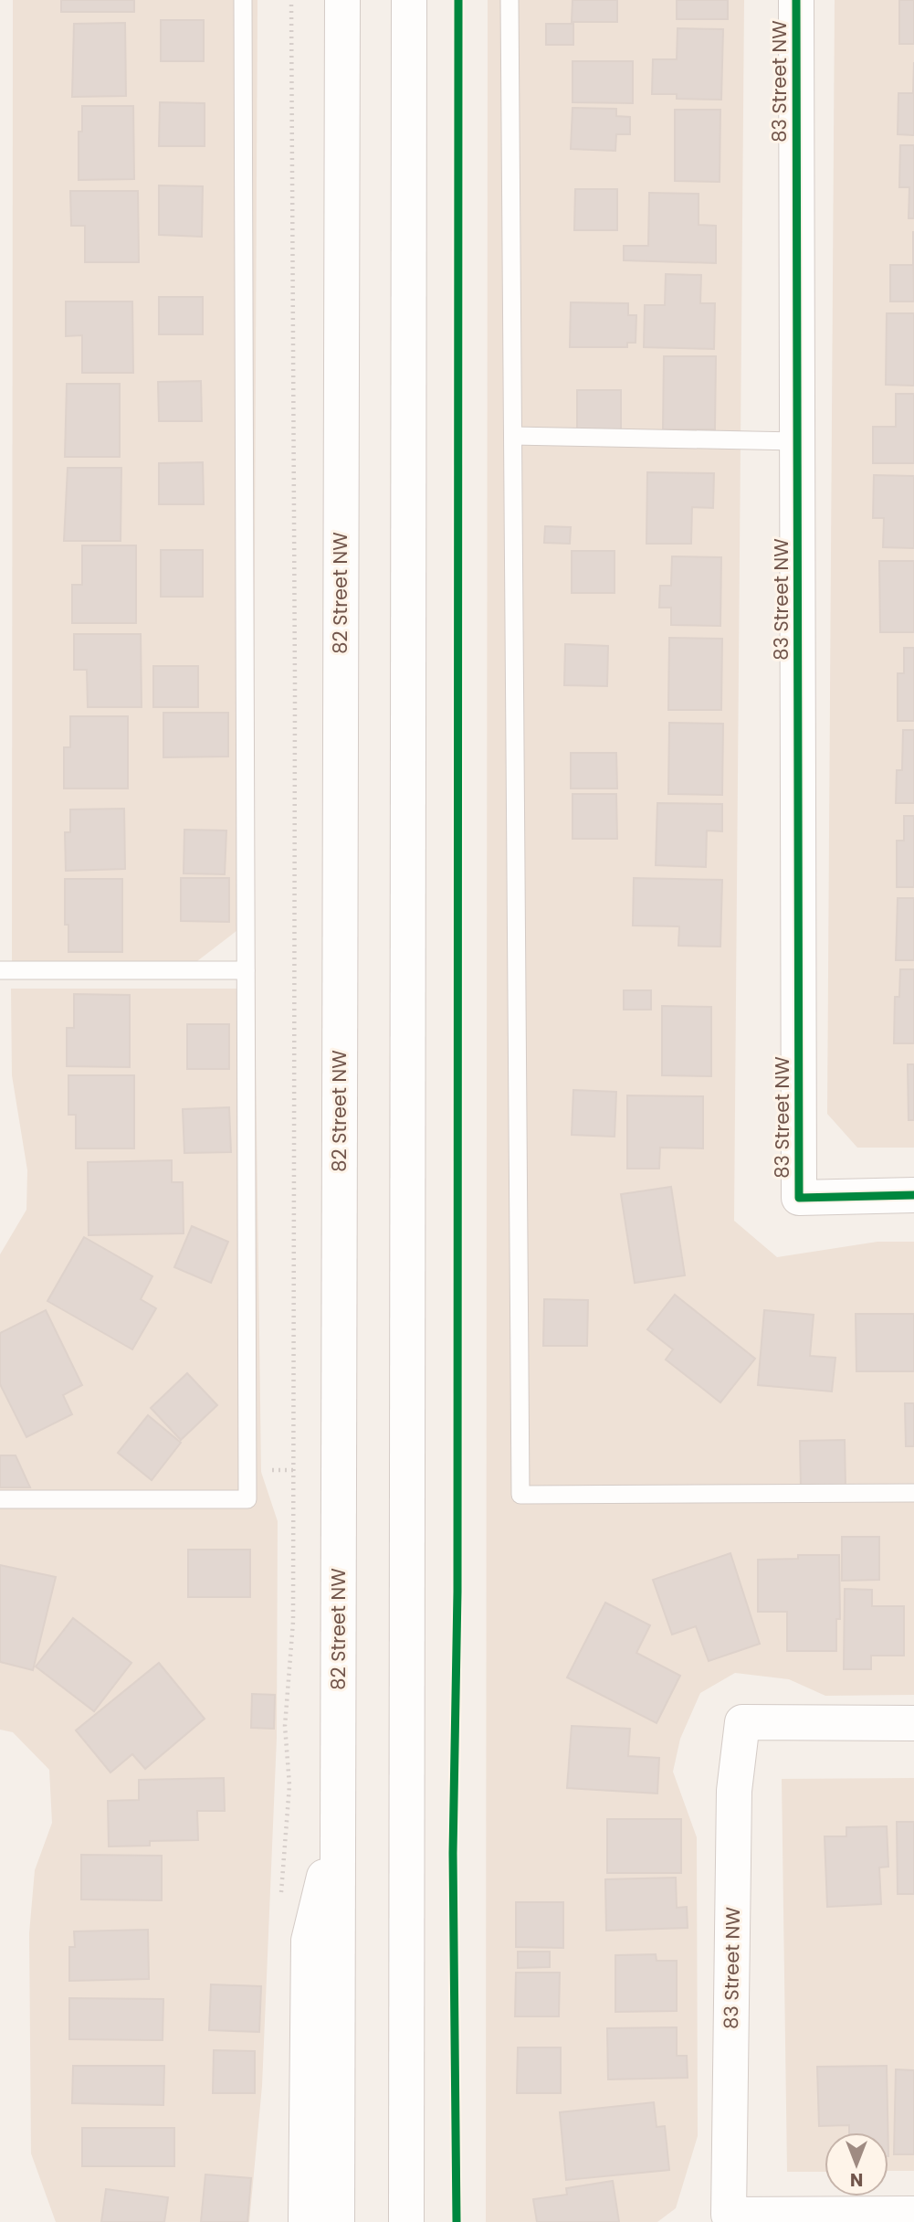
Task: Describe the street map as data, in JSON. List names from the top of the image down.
{
  "streets": {
    "main road": ["83 Street NW", "82 Street NW"]
  },
  "north": "bottom"
}
